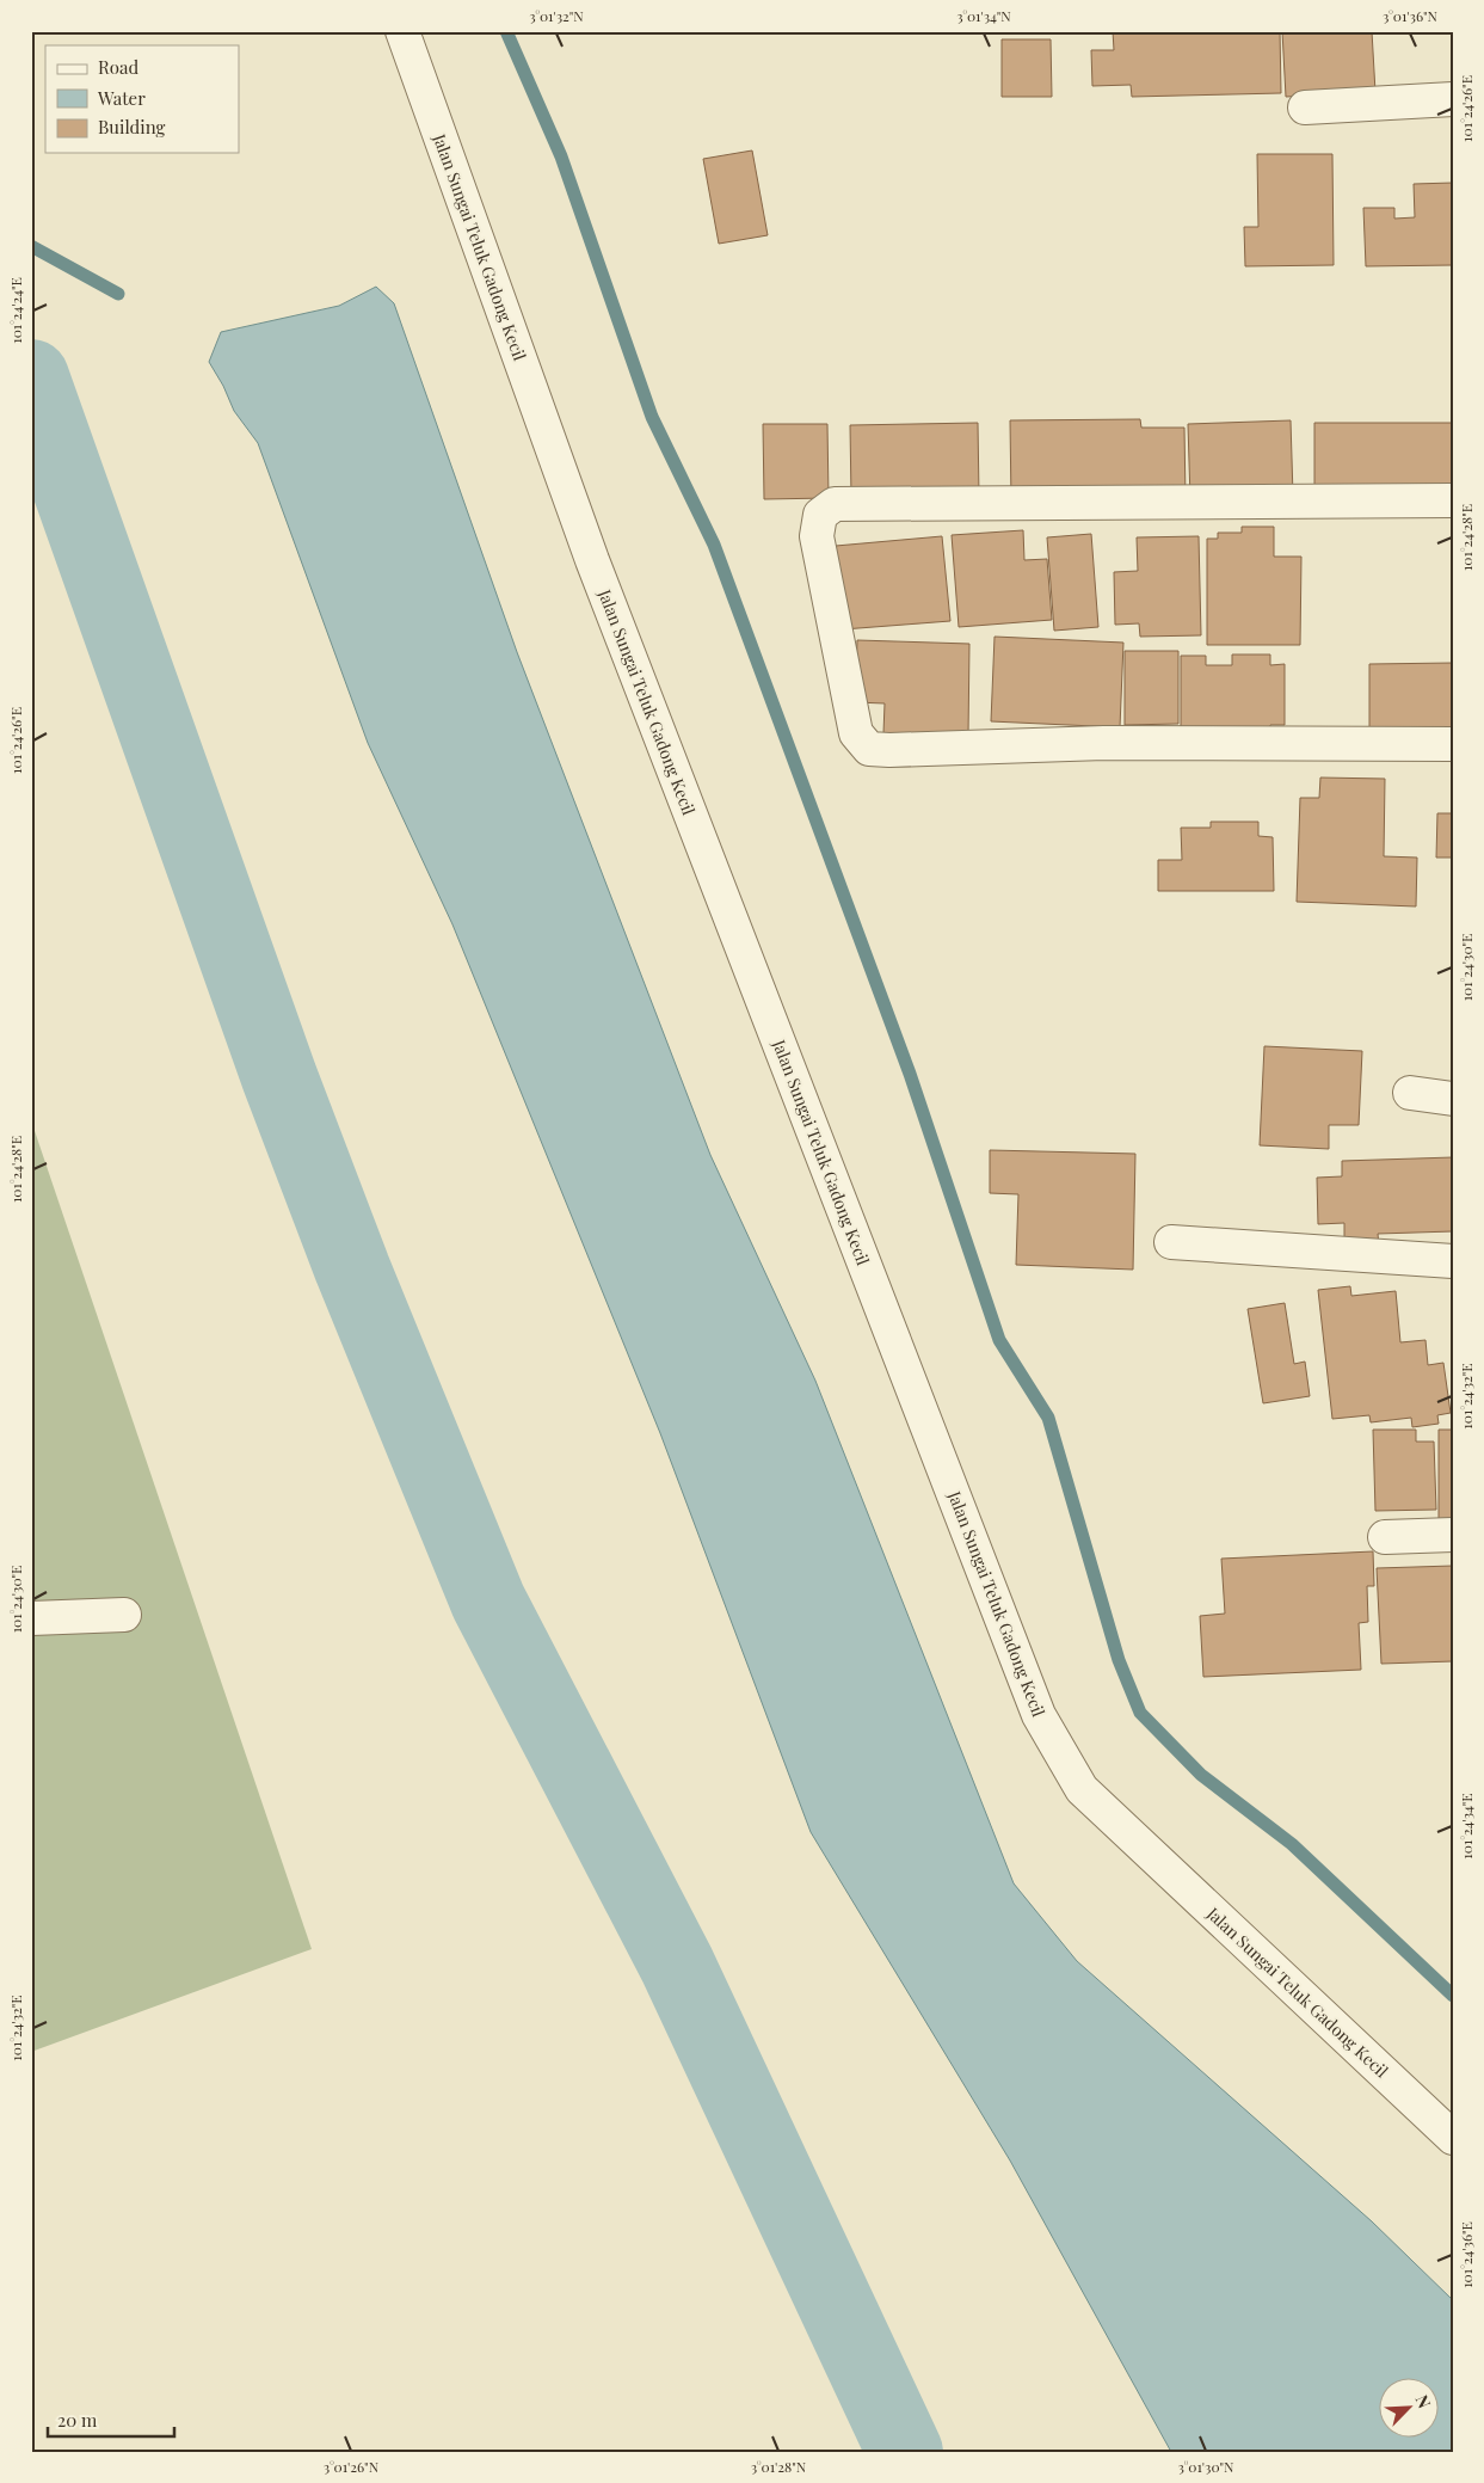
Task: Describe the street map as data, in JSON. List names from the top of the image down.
{
  "streets": {
    "street": ["Jalan Sungai Teluk Gadong Kecil"]
  },
  "legend": ["Road", "Water", "Building"],
  "scale_bar": "20 m",
  "north": "top right",
  "coordinates": [
    "3°01'32\"N",
    "3°01'34\"N",
    "3°01'36\"N",
    "101°24'26\"E",
    "101°24'24\"E",
    "101°24'28\"E",
    "101°24'30\"E",
    "101°24'32\"E",
    "101°24'34\"E",
    "101°24'36\"E",
    "3°01'26\"N",
    "3°01'28\"N",
    "3°01'30\"N"
  ]
}
